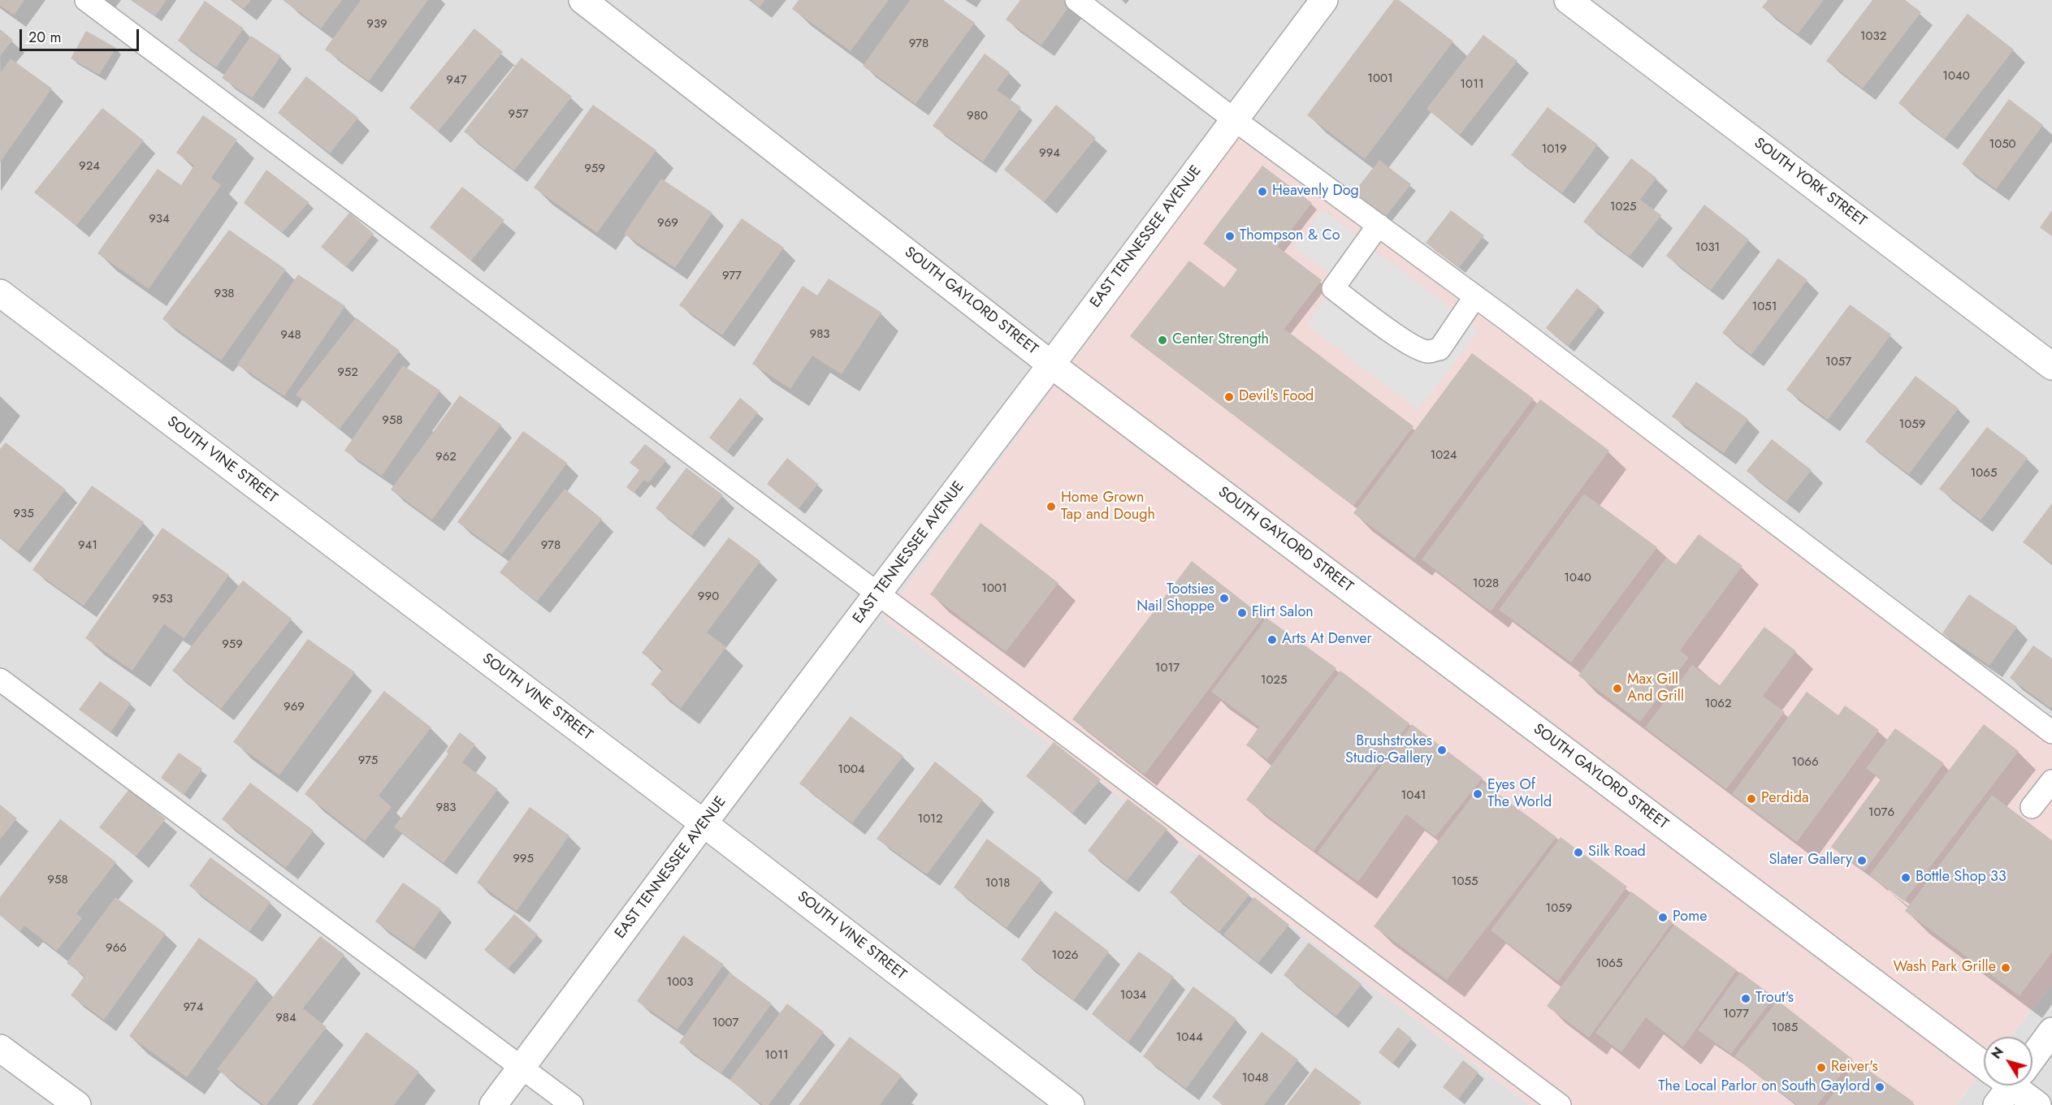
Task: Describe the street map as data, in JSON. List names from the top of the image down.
{
  "streets": {
    "street": [
      "SOUTH YORK STREET",
      "EAST TENNESSEE AVENUE",
      "SOUTH GAYLORD STREET",
      "SOUTH VINE STREET"
    ]
  },
  "crossings": [
    ["EAST TENNESSEE AVENUE", "SOUTH GAYLORD STREET"],
    ["EAST TENNESSEE AVENUE", "SOUTH VINE STREET"]
  ],
  "places": [
    "Heavenly Dog",
    "Thompson & Co",
    "Center Strength",
    "Devil's Food",
    "Home Grown Tap and Dough",
    "Tootsies Nail Shoppe",
    "Flirt Salon",
    "Arts At Denver",
    "Max Gill And Grill",
    "Brushstrokes Studio-Gallery",
    "Eyes Of The World",
    "Perdida",
    "Silk Road",
    "Slater Gallery",
    "Bottle Shop 33",
    "Pome",
    "Wash Park Grille",
    "Trout's",
    "Reiver's",
    "The Local Parlor on South Gaylord"
  ],
  "house_numbers": [
    "939",
    "1032",
    "978",
    "1040",
    "1001",
    "947",
    "1011",
    "957",
    "980",
    "1050",
    "1019",
    "994",
    "924",
    "959",
    "1025",
    "934",
    "969",
    "1031",
    "977",
    "938",
    "1051",
    "983",
    "948",
    "1057",
    "952",
    "958",
    "1059",
    "1024",
    "962",
    "1065",
    "935",
    "941",
    "978",
    "1040",
    "1028",
    "1001",
    "990",
    "953",
    "959",
    "1017",
    "1025",
    "1062",
    "969",
    "975",
    "1066",
    "1004",
    "1041",
    "983",
    "1076",
    "1012",
    "995",
    "958",
    "1055",
    "1018",
    "1059",
    "966",
    "1026",
    "1065",
    "1003",
    "1034",
    "974",
    "1077",
    "984",
    "1007",
    "1085",
    "1044",
    "1011",
    "1048"
  ],
  "scale_bar": "20 m",
  "north": "top left"
}
